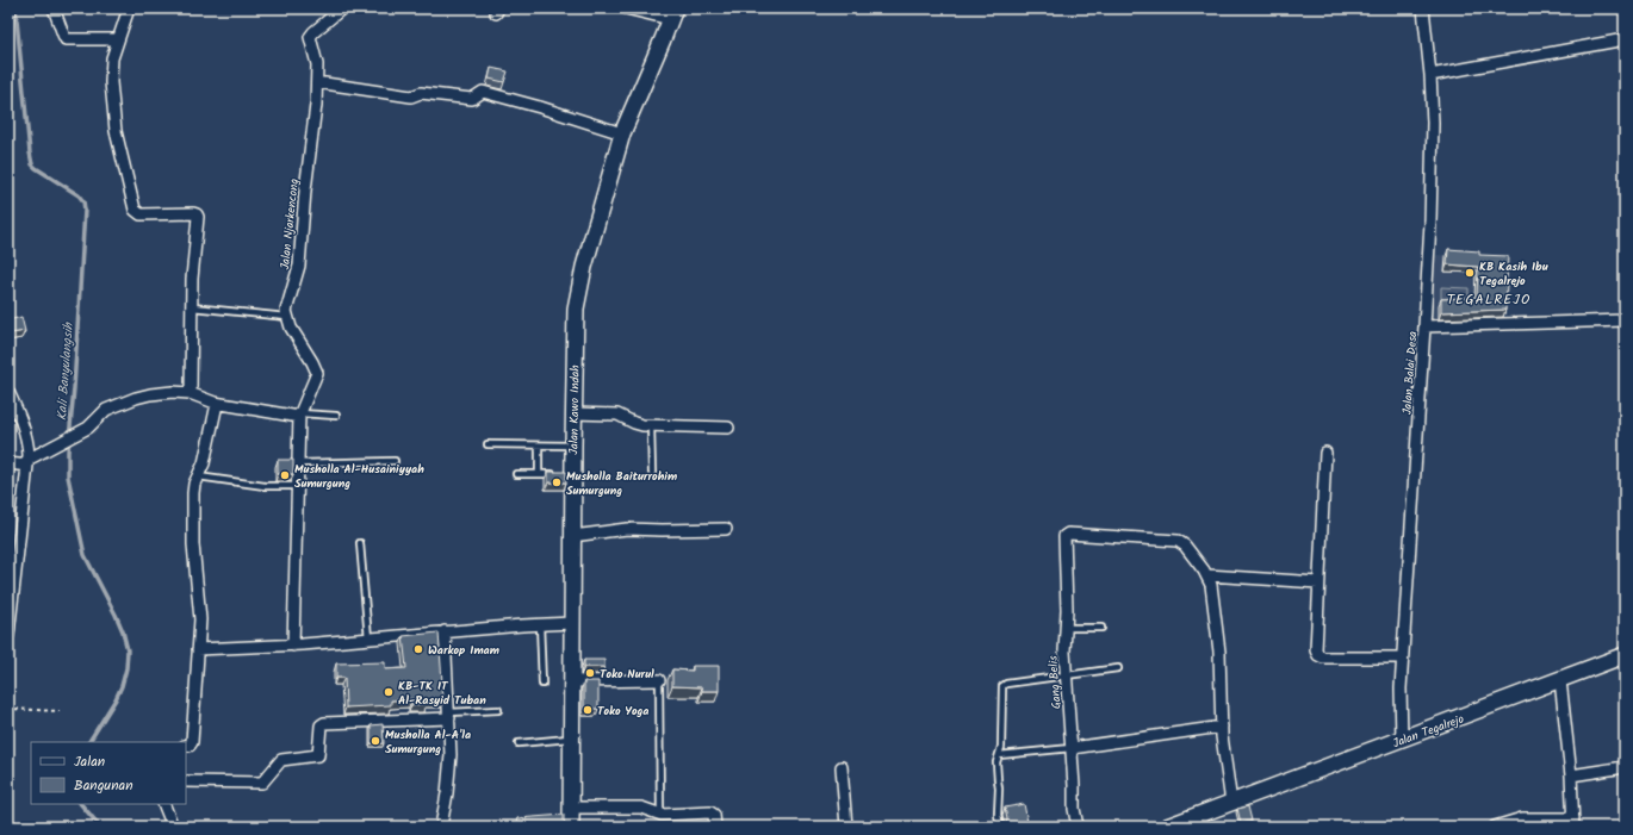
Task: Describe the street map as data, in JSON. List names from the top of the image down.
{
  "streets": {
    "street": [
      "Jalan Njarkencong",
      "Jalan Balai Desa",
      "Jalan Kawo Indah",
      "Gang Belis",
      "Jalan Tegalrejo"
    ]
  },
  "crossings": [
    ["Jalan Balai Desa", "Jalan Tegalrejo"]
  ],
  "districts": ["TEGALREJO"],
  "water": ["Kali Banyulangsih"],
  "places": [
    "KB Kasih Ibu Tegalrejo",
    "Musholla Al-Husainiyyah Sumurgung",
    "Musholla Baiturrohim Sumurgung",
    "Warkop Imam",
    "Toko Nurul",
    "KB-TK IT Al-Rasyid Tuban",
    "Toko Yoga",
    "Musholla Al-A'la Sumurgung"
  ],
  "legend": ["Jalan", "Bangunan"]
}
